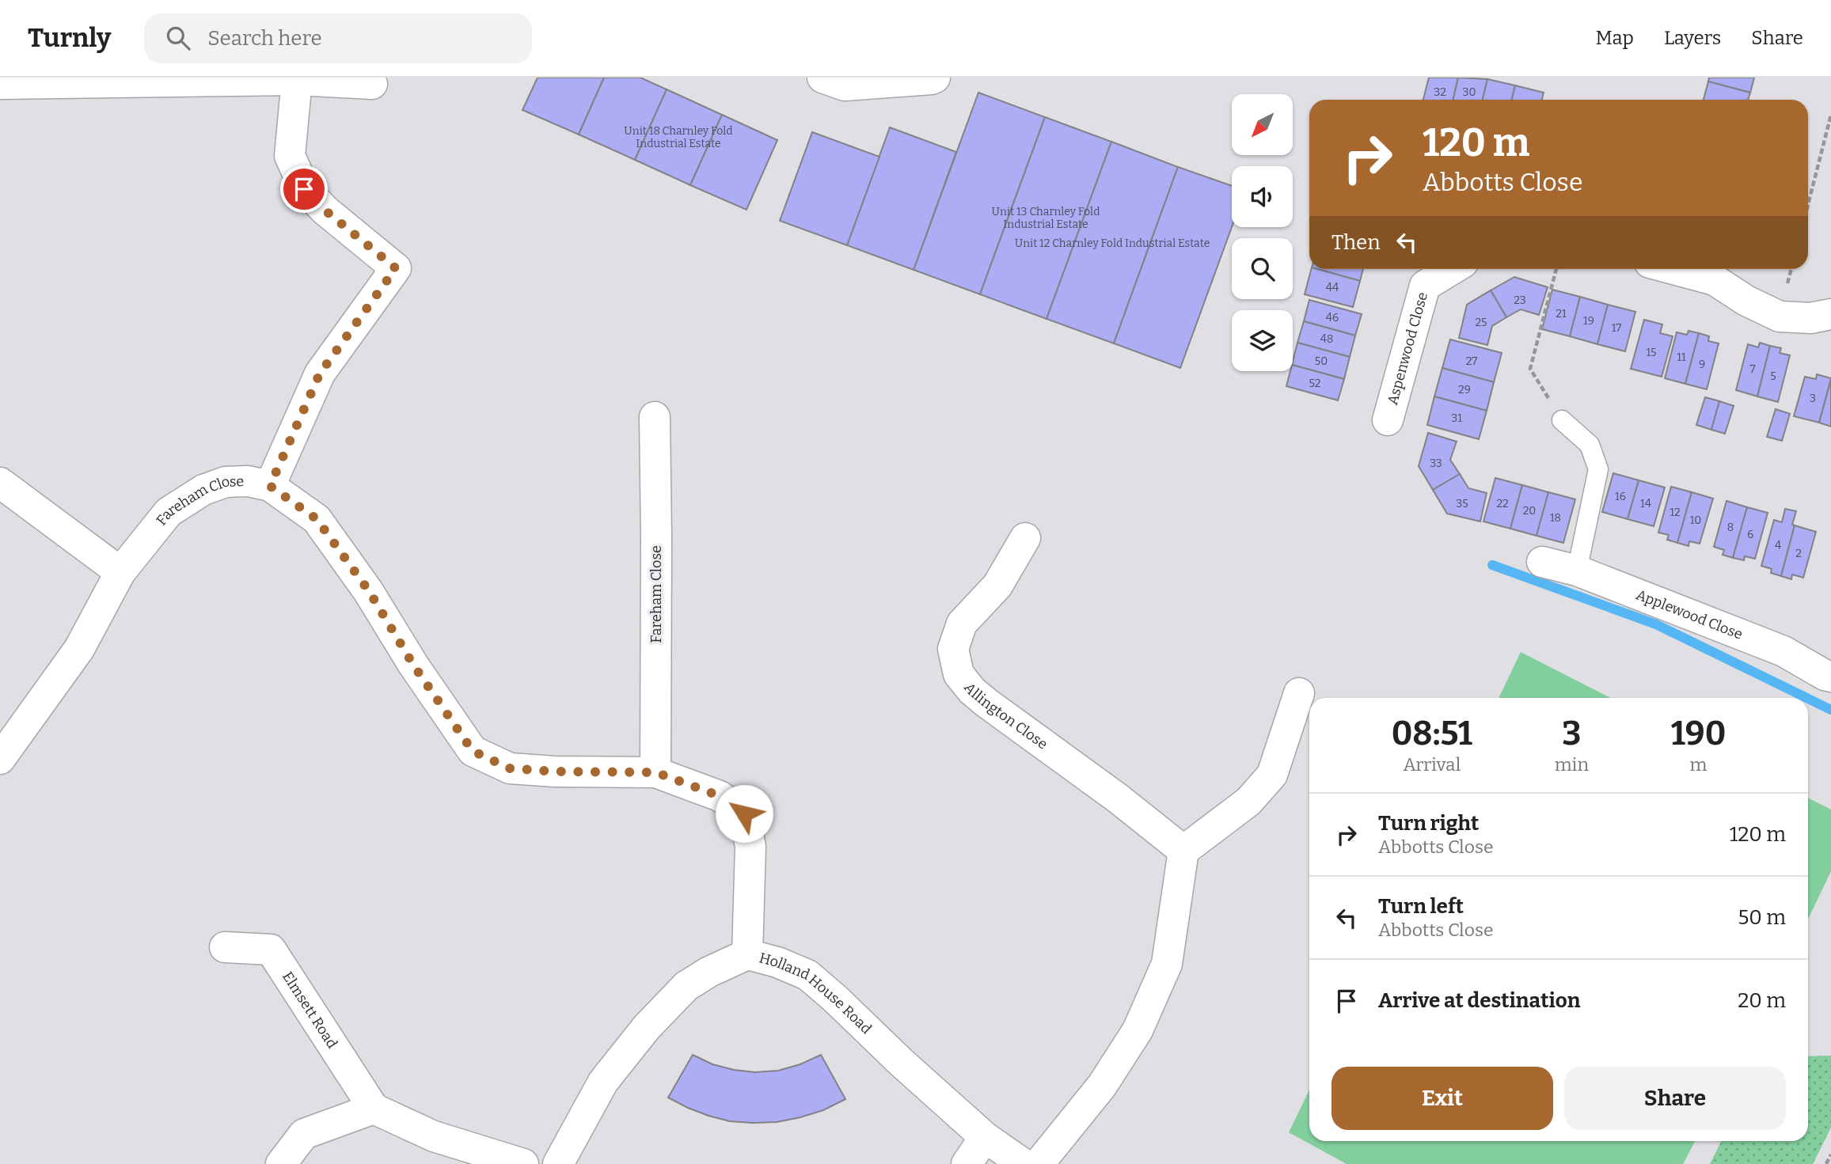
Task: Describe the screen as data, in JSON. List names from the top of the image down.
{
  "streets": {
    "street": [
      "Aspenwood Close",
      "Fareham Close",
      "Applewood Close",
      "Allington Close",
      "Holland House Road",
      "Elmsett Road"
    ]
  },
  "crossings": [
    ["Fareham Close", "Holland House Road"]
  ],
  "house_numbers": [
    "32",
    "30",
    "Unit 18 Charnley Fold Industrial Estate",
    "Unit 13 Charnley Fold Industrial Estate",
    "Unit 12 Charnley Fold Industrial Estate",
    "44",
    "23",
    "21",
    "46",
    "19",
    "25",
    "17",
    "48",
    "15",
    "11",
    "50",
    "27",
    "9",
    "7",
    "5",
    "52",
    "29",
    "3",
    "31",
    "33",
    "16",
    "35",
    "22",
    "14",
    "20",
    "12",
    "18",
    "10",
    "8",
    "6",
    "4",
    "2"
  ],
  "north": "bottom left",
  "page": {
    "header": "Turnly",
    "search": "Search here",
    "nav": ["Map", "Layers", "Share"],
    "turn": ["120 m", "Abbotts Close"],
    "then": "Then",
    "eta": [
      "08:51",
      "Arrival",
      "3",
      "min",
      "190",
      "m"
    ],
    "list": [
      {
        "name": "Turn right",
        "note": "Abbotts Close",
        "value": "120 m"
      },
      {
        "name": "Turn left",
        "note": "Abbotts Close",
        "value": "50 m"
      },
      {
        "name": "Arrive at destination",
        "value": "20 m"
      }
    ],
    "buttons": ["Exit", "Share"]
  }
}
